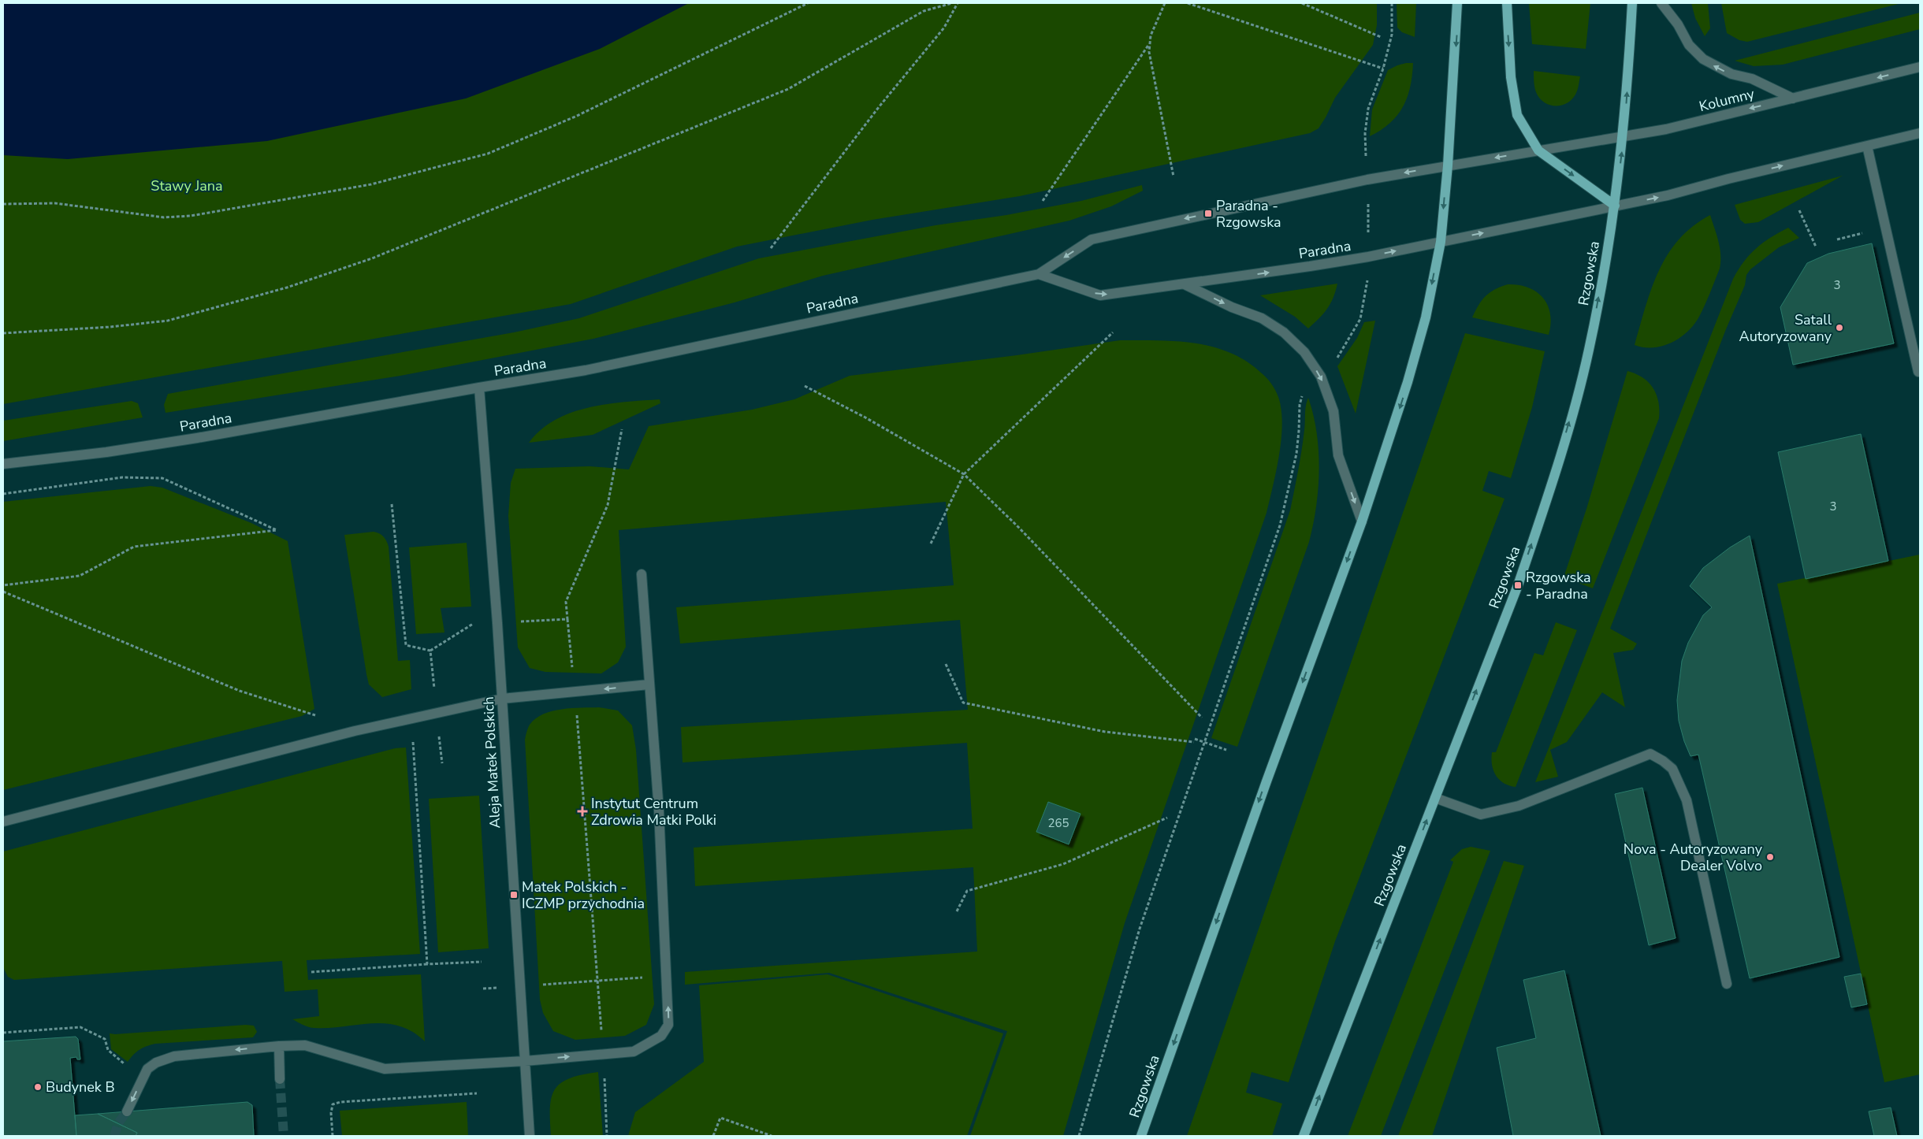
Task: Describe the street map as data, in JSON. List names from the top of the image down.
{
  "streets": {
    "main road": ["Rzgowska"],
    "street": ["Kolumny", "Paradna", "Aleja Matek Polskich"]
  },
  "crossings": [
    ["Kolumny", "Paradna"],
    ["Kolumny", "Rzgowska"],
    ["Paradna", "Rzgowska"],
    ["Paradna", "Aleja Matek Polskich"]
  ],
  "parks": ["Stawy Jana"],
  "places": {
    "transit": ["Paradna - Rzgowska", "Rzgowska - Paradna", "Matek Polskich - ICZMP przychodnia"],
    "other": ["Satall Autoryzowany", "Nova - Autoryzowany Dealer Volvo", "Budynek B"],
    "health": ["Instytut Centrum Zdrowia Matki Polki"]
  },
  "house_numbers": ["3", "3", "265"]
}
